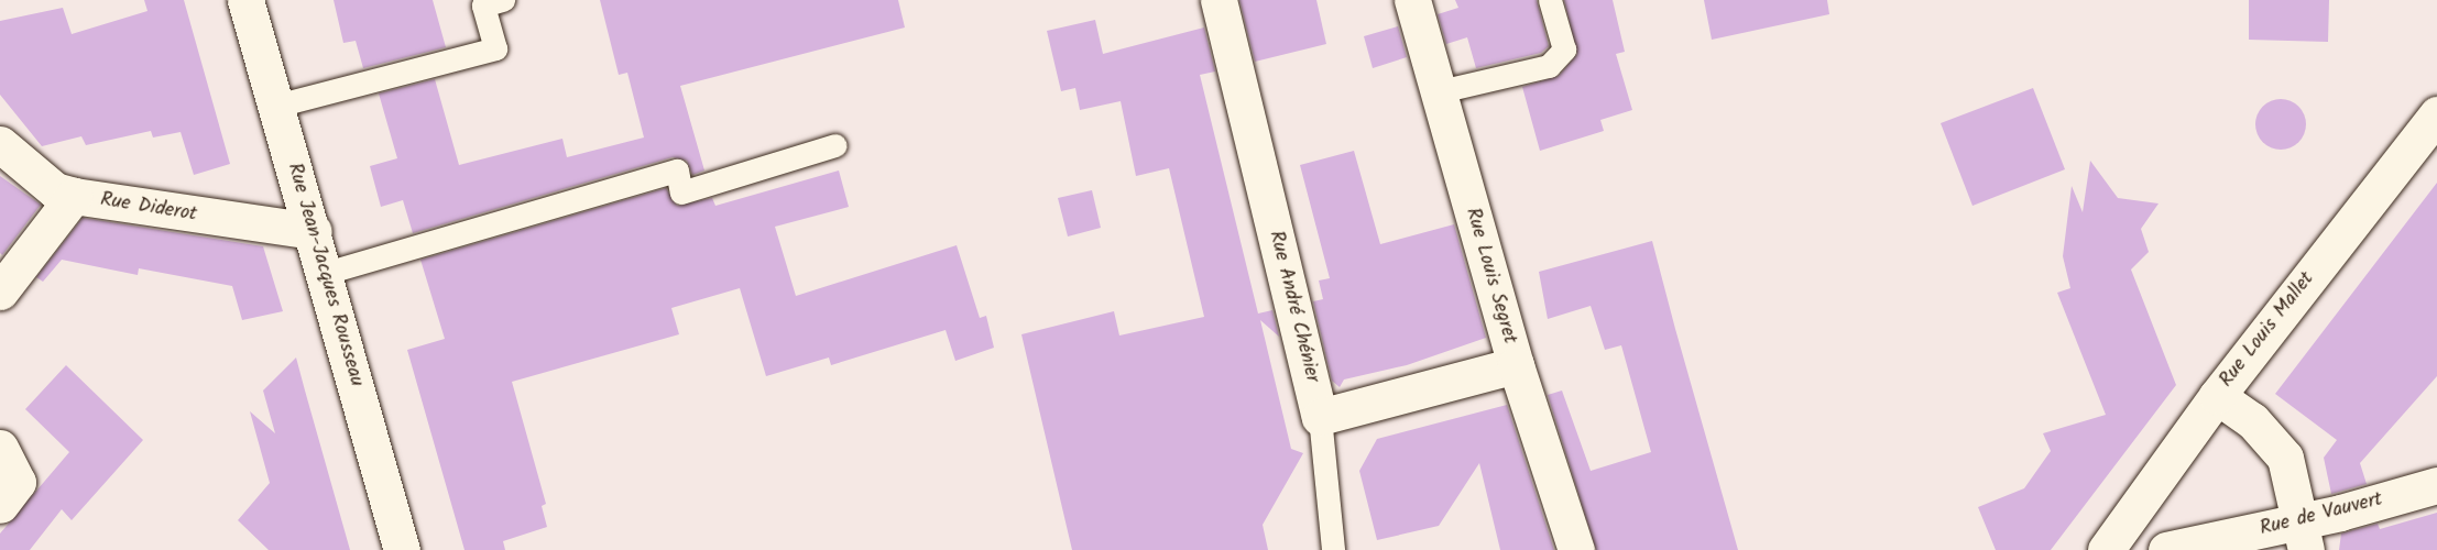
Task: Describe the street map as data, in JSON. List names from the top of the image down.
{
  "streets": {
    "street": [
      "Rue Diderot",
      "Rue Jean-Jacques Rousseau",
      "Rue Louis Segret",
      "Rue André Chénier",
      "Rue Louis Mallet",
      "Rue de Vauvert"
    ]
  },
  "crossings": [
    ["Rue Diderot", "Rue Jean-Jacques Rousseau"]
  ]
}
